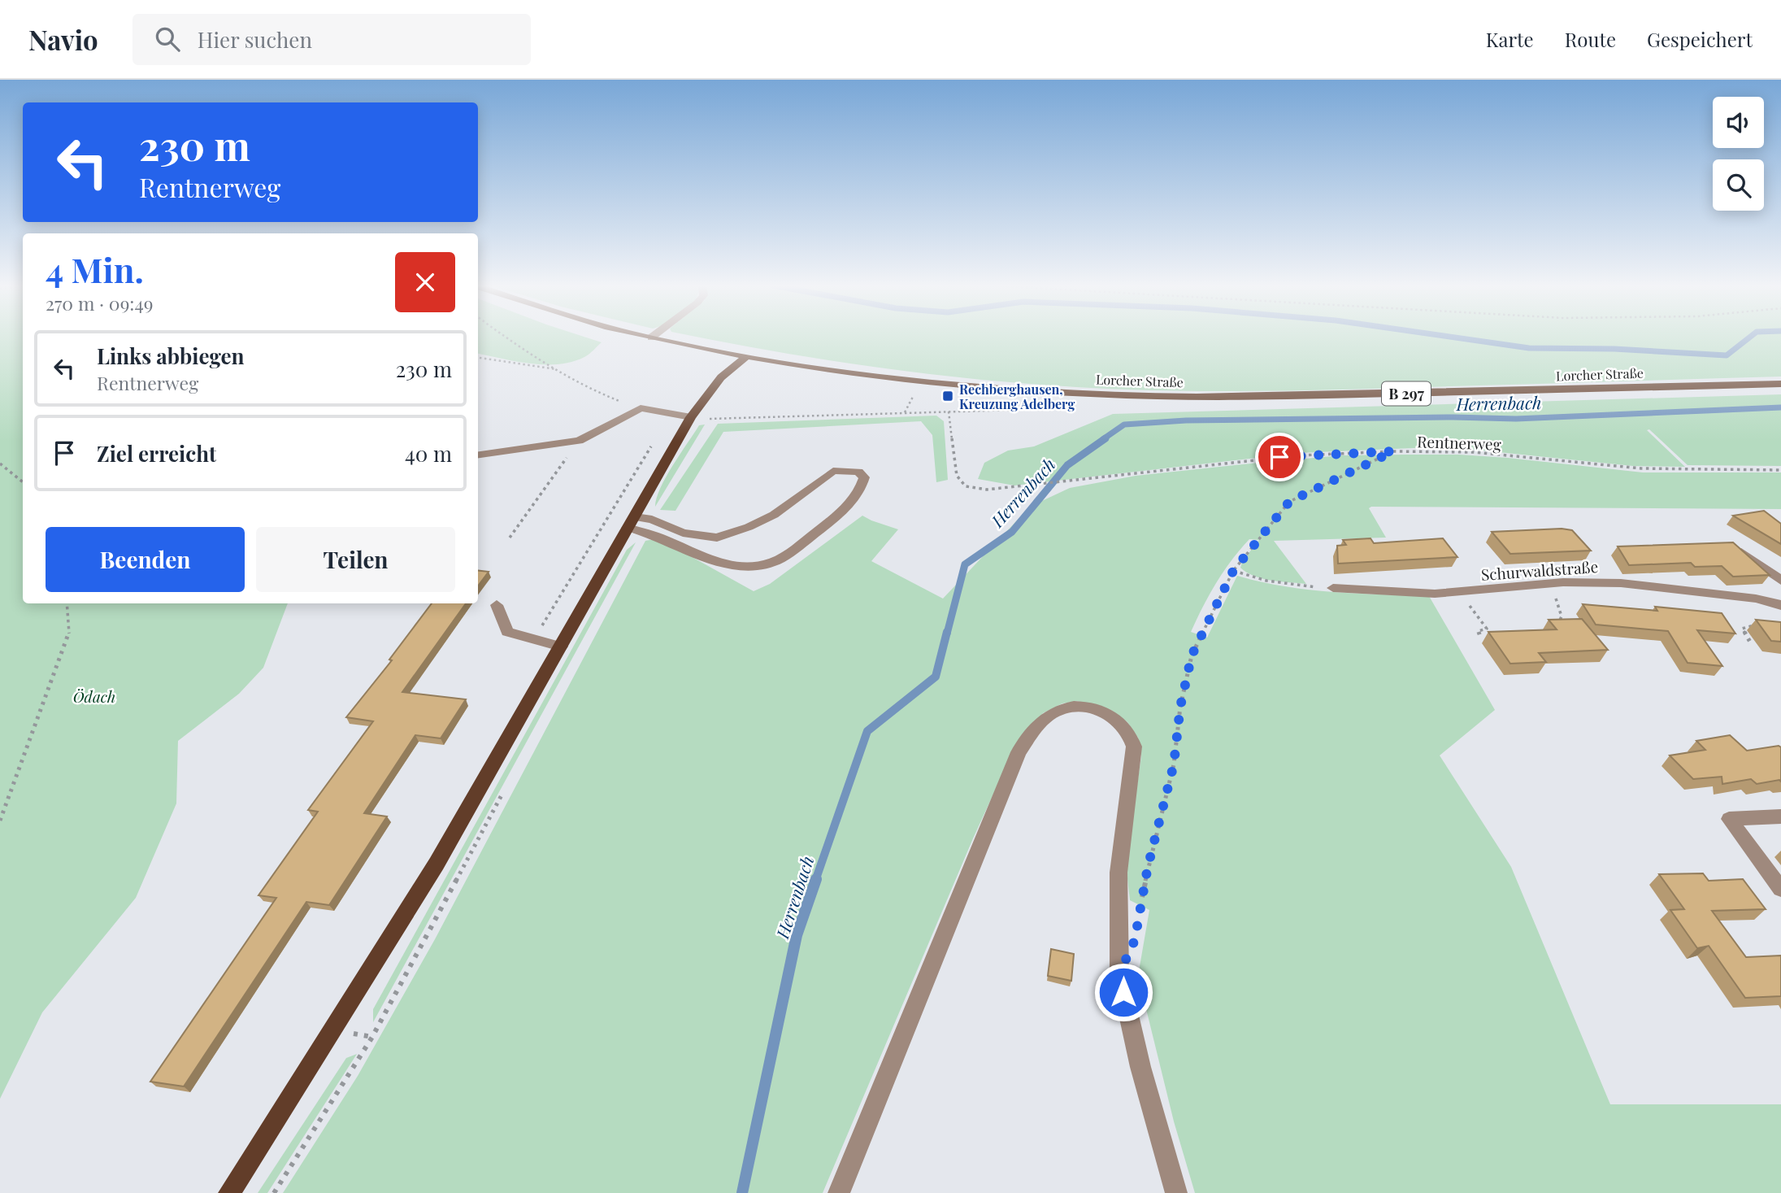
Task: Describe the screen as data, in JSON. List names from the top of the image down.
{
  "streets": {
    "main road": ["Lorcher Straße", "B 297"],
    "street": ["Schurwaldstraße"],
    "path": ["Rentnerweg"]
  },
  "water": ["Herrenbach"],
  "parks": ["Ödach"],
  "places": {
    "transit": ["Rechberghausen, Kreuzung Adelberg"]
  },
  "page": {
    "header": "Navio",
    "search": "Hier suchen",
    "nav": ["Karte", "Route", "Gespeichert"],
    "turn": ["230 m", "Rentnerweg"],
    "heading": ["4 Min.", "270 m · 09:49"],
    "list": [
      {
        "name": "Links abbiegen",
        "note": "Rentnerweg",
        "value": "230 m"
      },
      {
        "name": "Ziel erreicht",
        "value": "40 m"
      }
    ],
    "buttons": ["Beenden", "Teilen"]
  }
}
